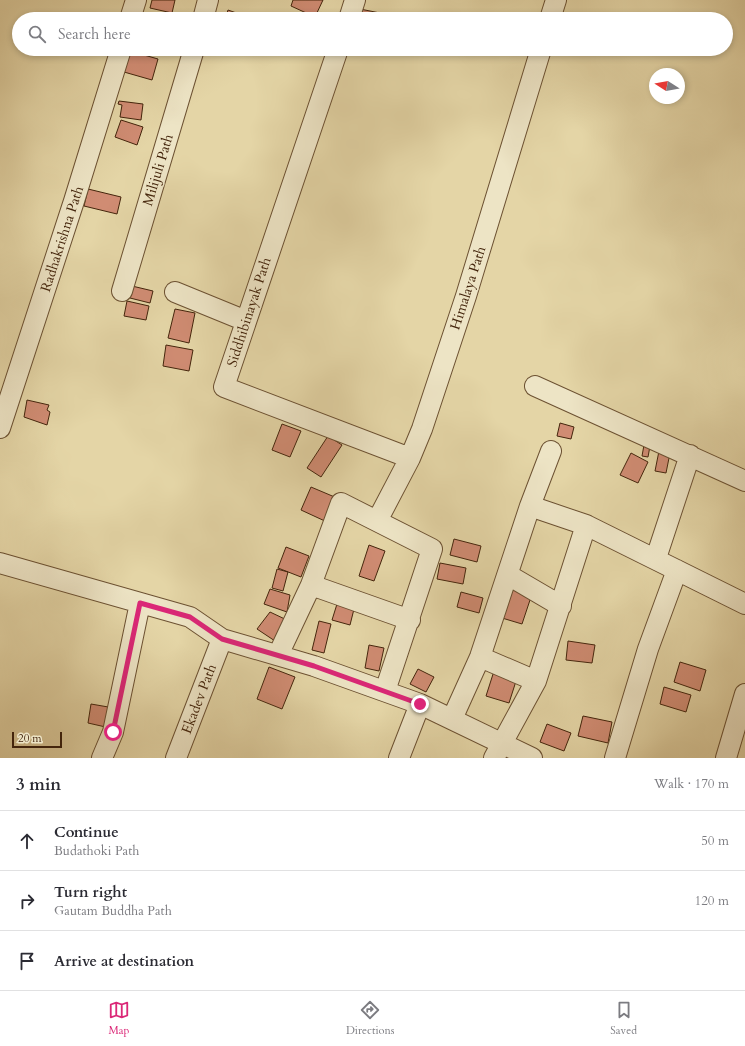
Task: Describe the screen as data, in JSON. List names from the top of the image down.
{
  "streets": {
    "street": [
      "Milijuli Path",
      "Radhakrishna Path",
      "Himalaya Path",
      "Siddhibinayak Path",
      "Ekadev Path"
    ]
  },
  "crossings": [
    ["Himalaya Path", "Siddhibinayak Path"]
  ],
  "scale_bar": "20 m",
  "north": "left",
  "page": {
    "search": "Search here",
    "scale": "20 m",
    "heading": ["3 min", "Walk · 170 m"],
    "list": [
      ["Continue", "Budathoki Path", "50 m"],
      ["Turn right", "Gautam Buddha Path", "120 m"],
      "Arrive at destination"
    ],
    "nav": ["Map", "Directions", "Saved"]
  }
}
